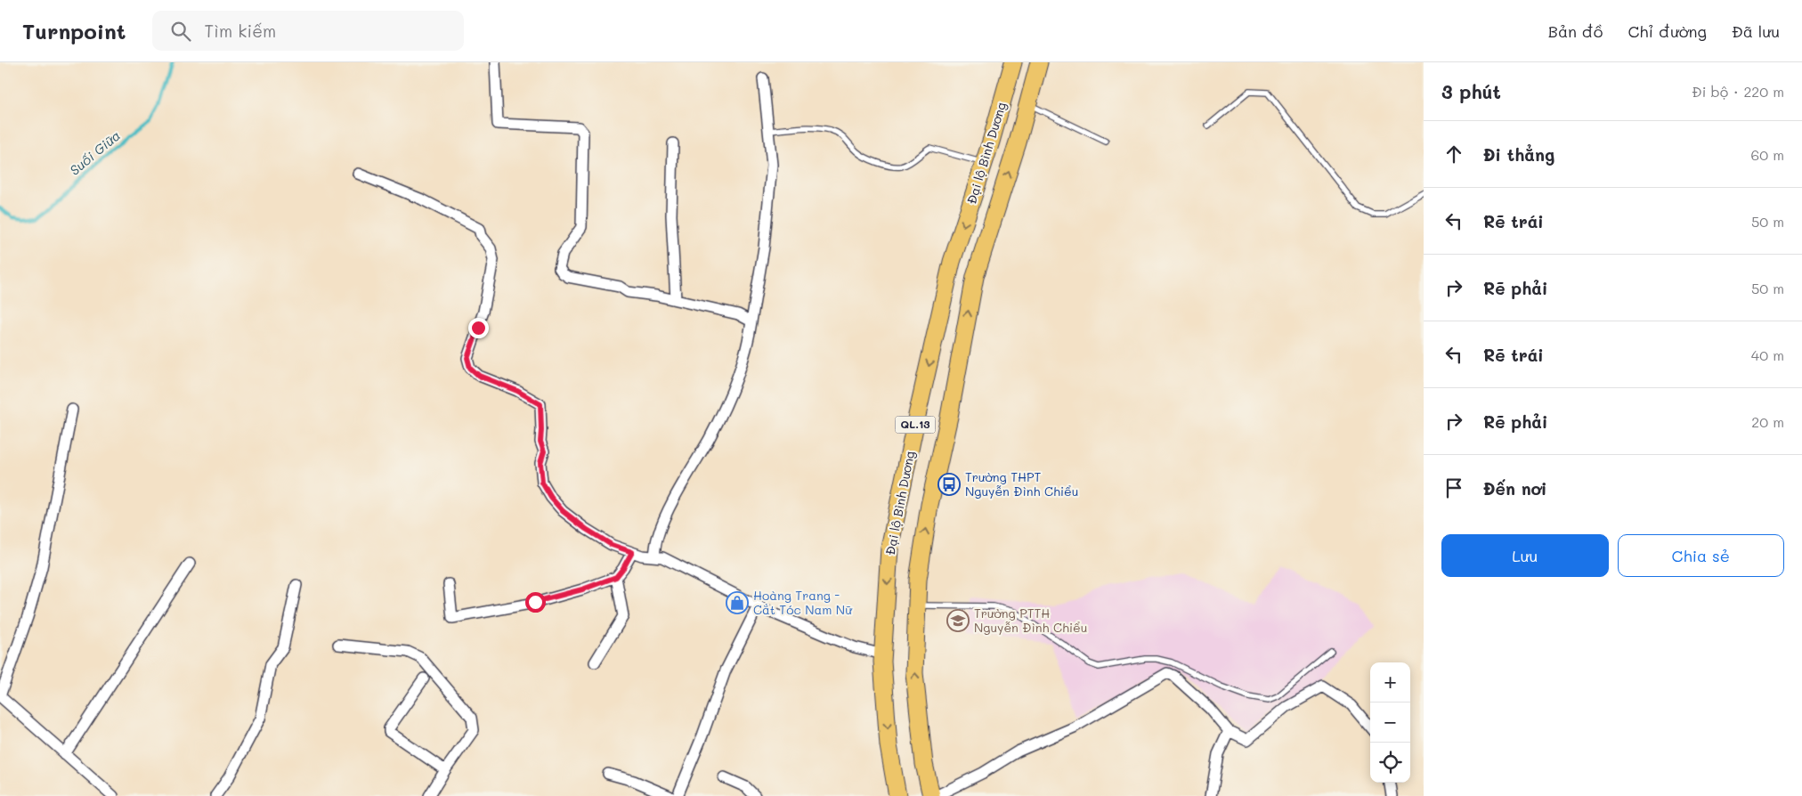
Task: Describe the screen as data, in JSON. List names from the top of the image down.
{
  "streets": {
    "highway": ["Đại lộ Bình Dương", "QL.13"]
  },
  "water": ["Suối Giữa"],
  "places": {
    "bus stop": ["Trường THPT Nguyễn Đình Chiểu"],
    "shop": ["Hoàng Trang - Cắt Tóc Nam Nữ"],
    "school or university": ["Trường PTTH Nguyễn Đình Chiểu"]
  },
  "page": {
    "header": "Turnpoint",
    "search": "Tìm kiếm",
    "nav": ["Bản đồ", "Chỉ đường", "Đã lưu"],
    "heading": ["3 phút", "Đi bộ · 220 m"],
    "list": [
      ["Đi thẳng", "60 m"],
      ["Rẽ trái", "50 m"],
      ["Rẽ phải", "50 m"],
      ["Rẽ trái", "40 m"],
      ["Rẽ phải", "20 m"],
      "Đến nơi"
    ],
    "buttons": ["Lưu", "Chia sẻ"],
    "map_buttons": ["+", "−"]
  }
}
